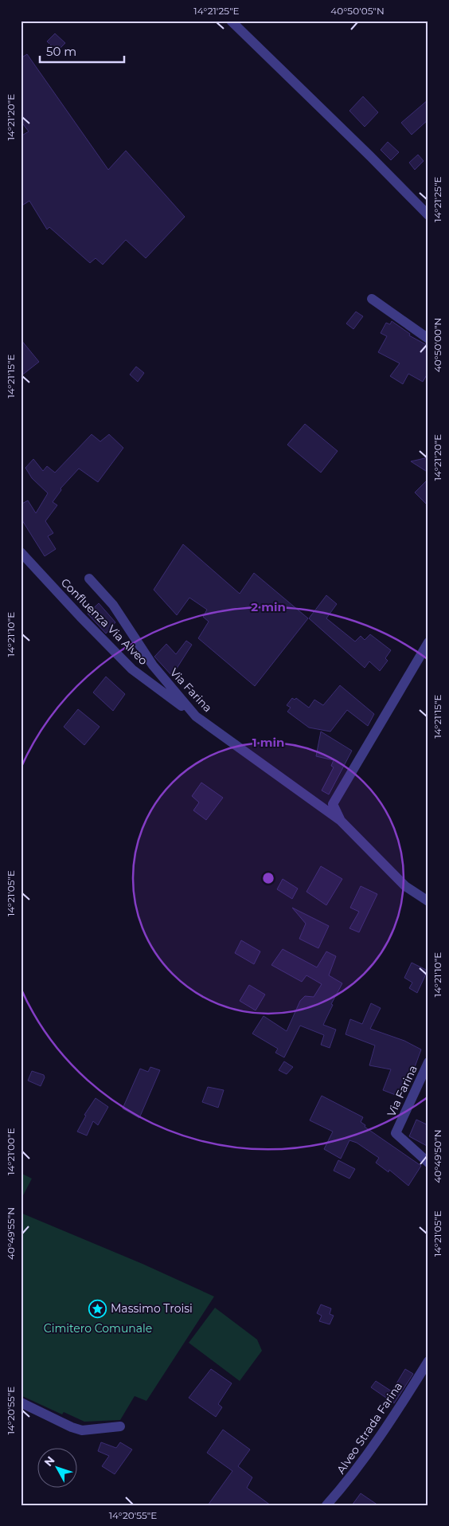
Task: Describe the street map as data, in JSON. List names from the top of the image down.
{
  "streets": {
    "street": ["Confluenza Via Alveo", "Via Farina", "Alveo Strada Farina"]
  },
  "crossings": [
    ["Confluenza Via Alveo", "Via Farina"]
  ],
  "parks": ["Cimitero Comunale"],
  "places": {
    "place": ["Massimo Troisi"]
  },
  "scale_bar": "50 m",
  "north": "top left",
  "coordinates": [
    "14°21'25\"E",
    "40°50'05\"N",
    "14°21'20\"E",
    "40°50'00\"N",
    "14°21'15\"E",
    "14°21'10\"E",
    "14°21'05\"E",
    "14°21'00\"E",
    "40°49'50\"N",
    "40°49'55\"N",
    "14°20'55\"E"
  ],
  "rings": ["2 min", "1 min"]
}
